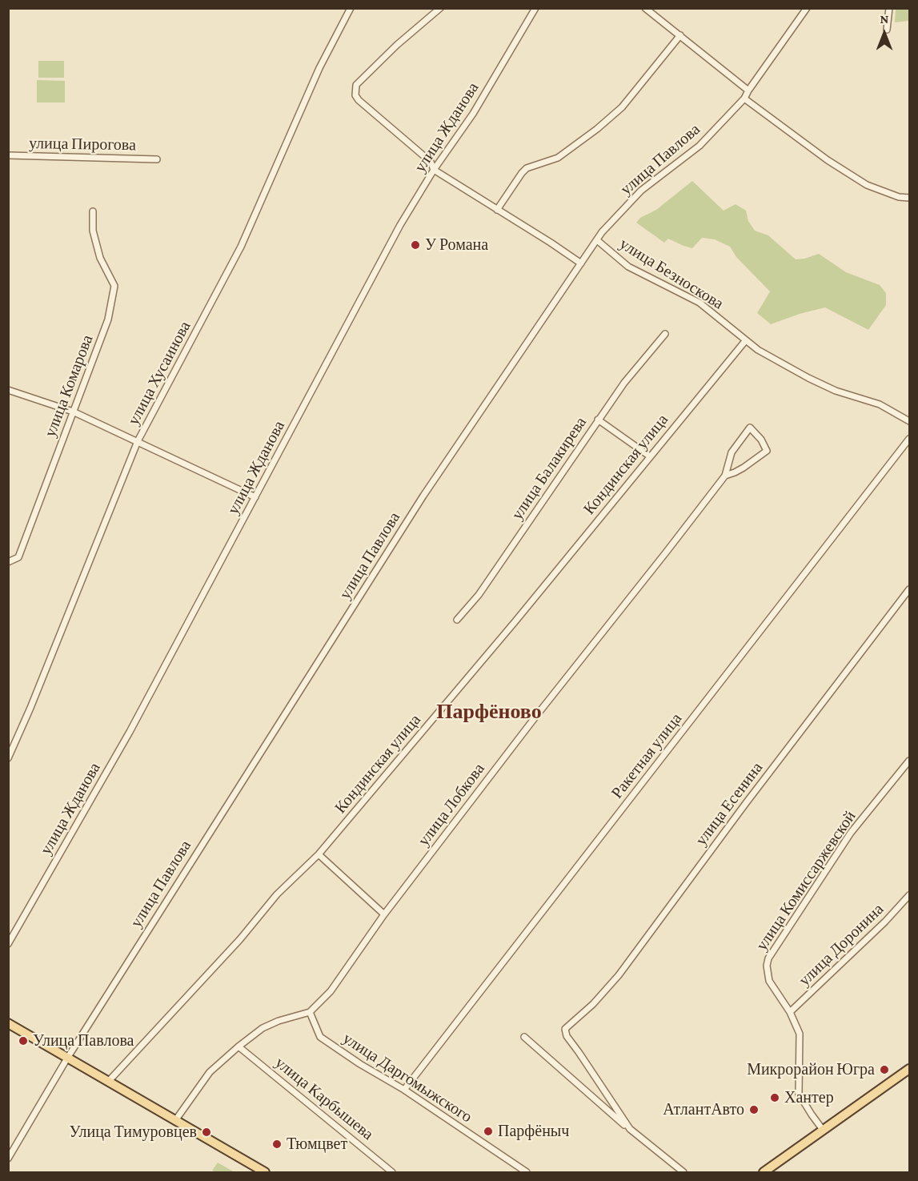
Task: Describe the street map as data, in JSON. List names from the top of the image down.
{
  "streets": {
    "street": [
      "улица Жданова",
      "улица Пирогова",
      "улица Павлова",
      "улица Безноскова",
      "улица Хусаинова",
      "улица Комарова",
      "Кондинская улица",
      "улица Балакирева",
      "Ракетная улица",
      "улица Есенина",
      "улица Лобкова",
      "улица Комиссаржевской",
      "улица Доронина",
      "улица Даргомыжского",
      "улица Карбышева"
    ]
  },
  "crossings": [
    ["улица Павлова", "улица Безноскова"],
    ["улица Безноскова", "Кондинская улица"],
    ["Ракетная улица", "улица Даргомыжского"],
    ["улица Лобкова", "улица Даргомыжского"],
    ["улица Лобкова", "улица Карбышева"],
    ["улица Комиссаржевской", "улица Доронина"]
  ],
  "districts": ["Парфёново"],
  "places": [
    "У Романа",
    "Улица Павлова",
    "Микрорайон Югра",
    "Хантер",
    "АтлантАвто",
    "Парфёныч",
    "Улица Тимуровцев",
    "Тюмцвет"
  ],
  "north": "top"
}
